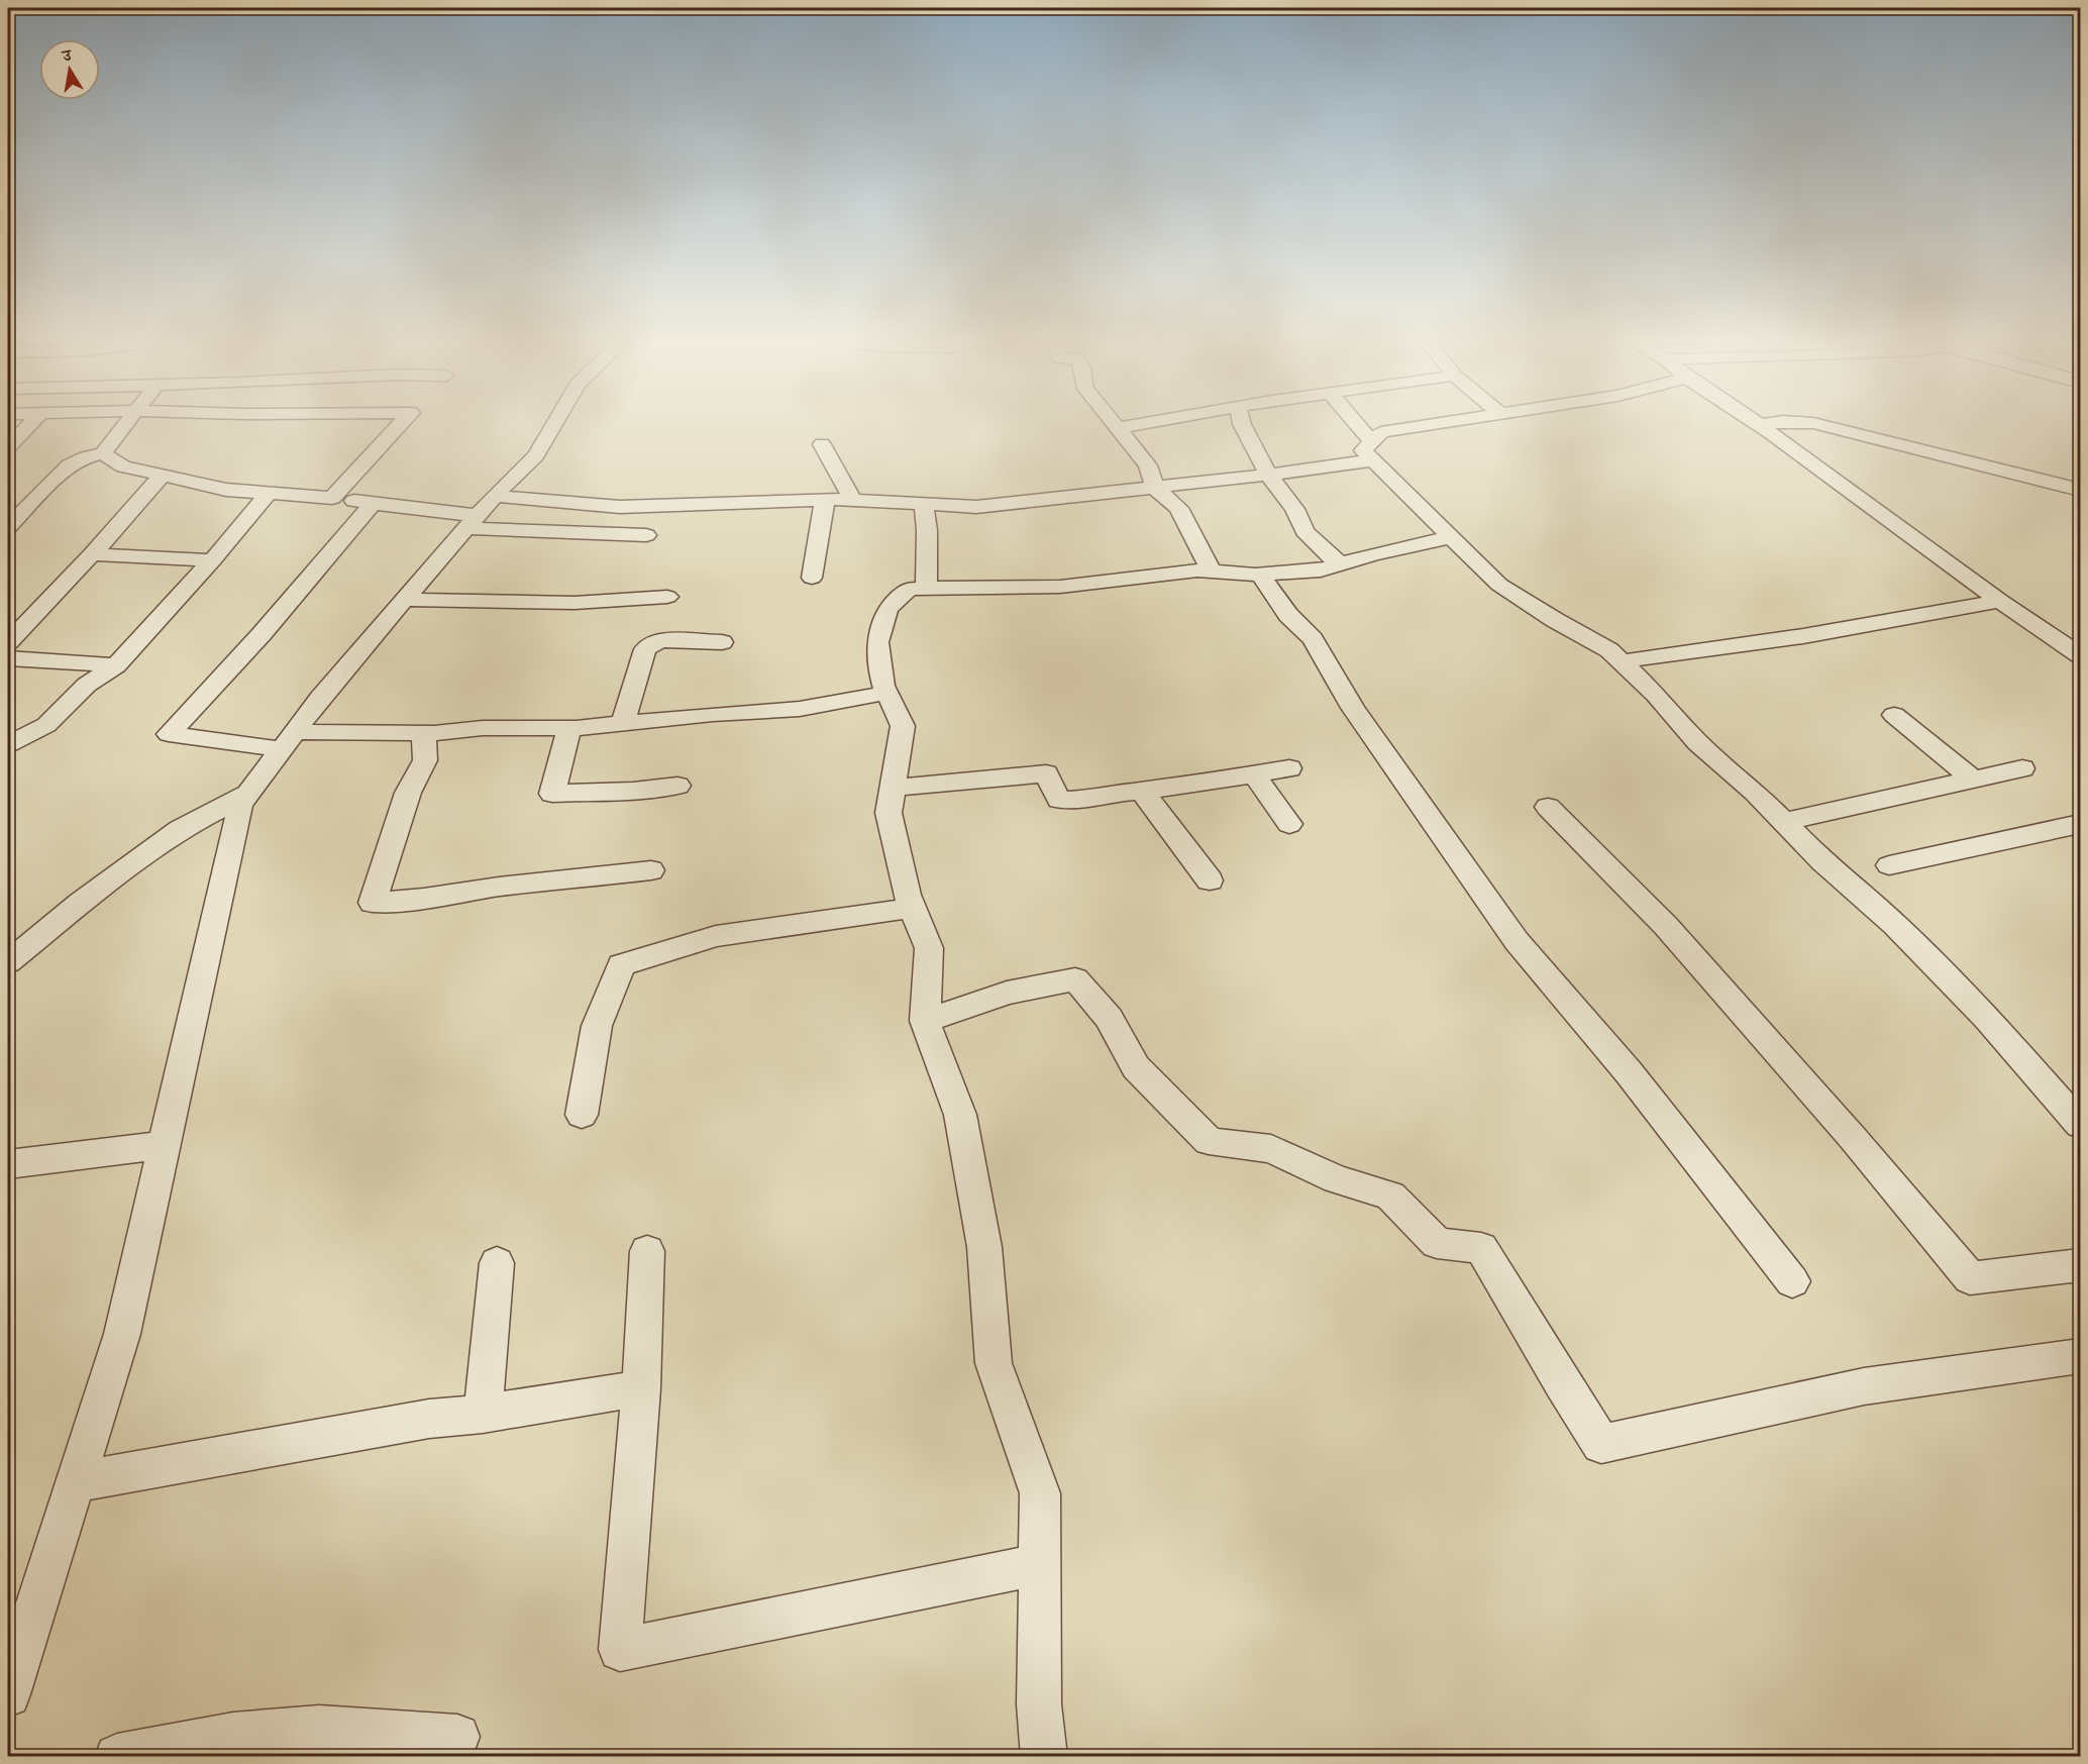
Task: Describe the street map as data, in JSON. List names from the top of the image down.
{
  "north": "top"
}
